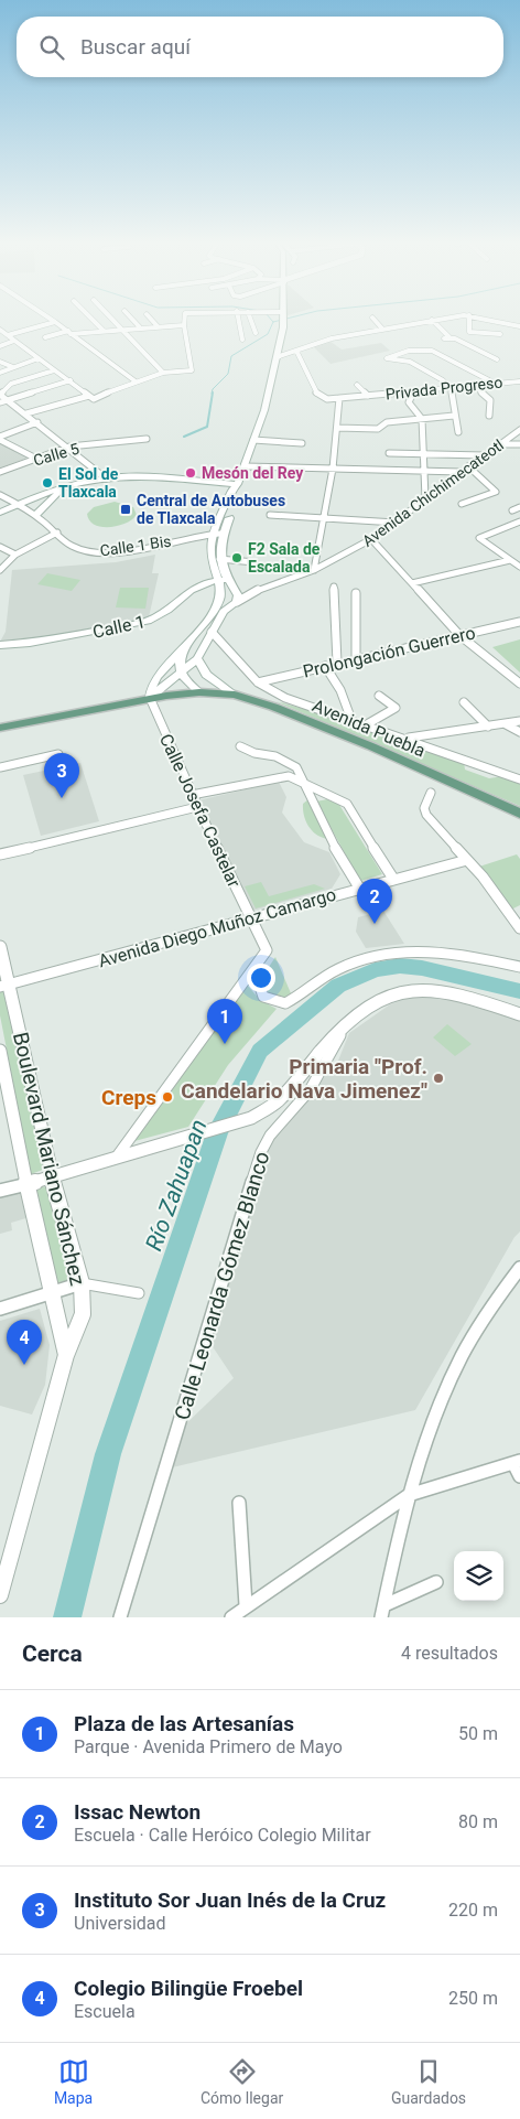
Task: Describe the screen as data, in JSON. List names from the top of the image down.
{
  "streets": {
    "main road": ["Calle 1", "Avenida Puebla"],
    "street": [
      "Privada Progreso",
      "Calle 5",
      "Avenida Chichimecateotl",
      "Calle 1 Bis",
      "Prolongación Guerrero",
      "Calle Josefa Castelar",
      "Avenida Diego Muñoz Camargo",
      "Boulevard Mariano Sánchez",
      "Calle Leonarda Gómez Blanco"
    ]
  },
  "crossings": [
    ["Avenida Puebla", "Calle Josefa Castelar"],
    ["Calle Josefa Castelar", "Avenida Diego Muñoz Camargo"],
    ["Avenida Diego Muñoz Camargo", "Boulevard Mariano Sánchez"]
  ],
  "water": ["Río Zahuapan"],
  "places": {
    "other": [
      "Mesón del Rey",
      "El Sol de Tlaxcala",
      "F2 Sala de Escalada",
      "Primaria \"Prof. Candelario Nava Jimenez\"",
      "Creps"
    ],
    "transit": ["Central de Autobuses de Tlaxcala"]
  },
  "page": {
    "search": "Buscar aquí",
    "pins": [
      "3",
      "2",
      "1",
      "4"
    ],
    "heading": ["Cerca", "4 resultados"],
    "list": [
      {
        "mark": "1",
        "name": "Plaza de las Artesanías",
        "note": "Parque · Avenida Primero de Mayo",
        "value": "50 m"
      },
      {
        "mark": "2",
        "name": "Issac Newton",
        "note": "Escuela · Calle Heróico Colegio Militar",
        "value": "80 m"
      },
      {
        "mark": "3",
        "name": "Instituto Sor Juan Inés de la Cruz",
        "note": "Universidad",
        "value": "220 m"
      },
      {
        "mark": "4",
        "name": "Colegio Bilingüe Froebel",
        "note": "Escuela",
        "value": "250 m"
      }
    ],
    "nav": ["Mapa", "Cómo llegar", "Guardados"]
  }
}
